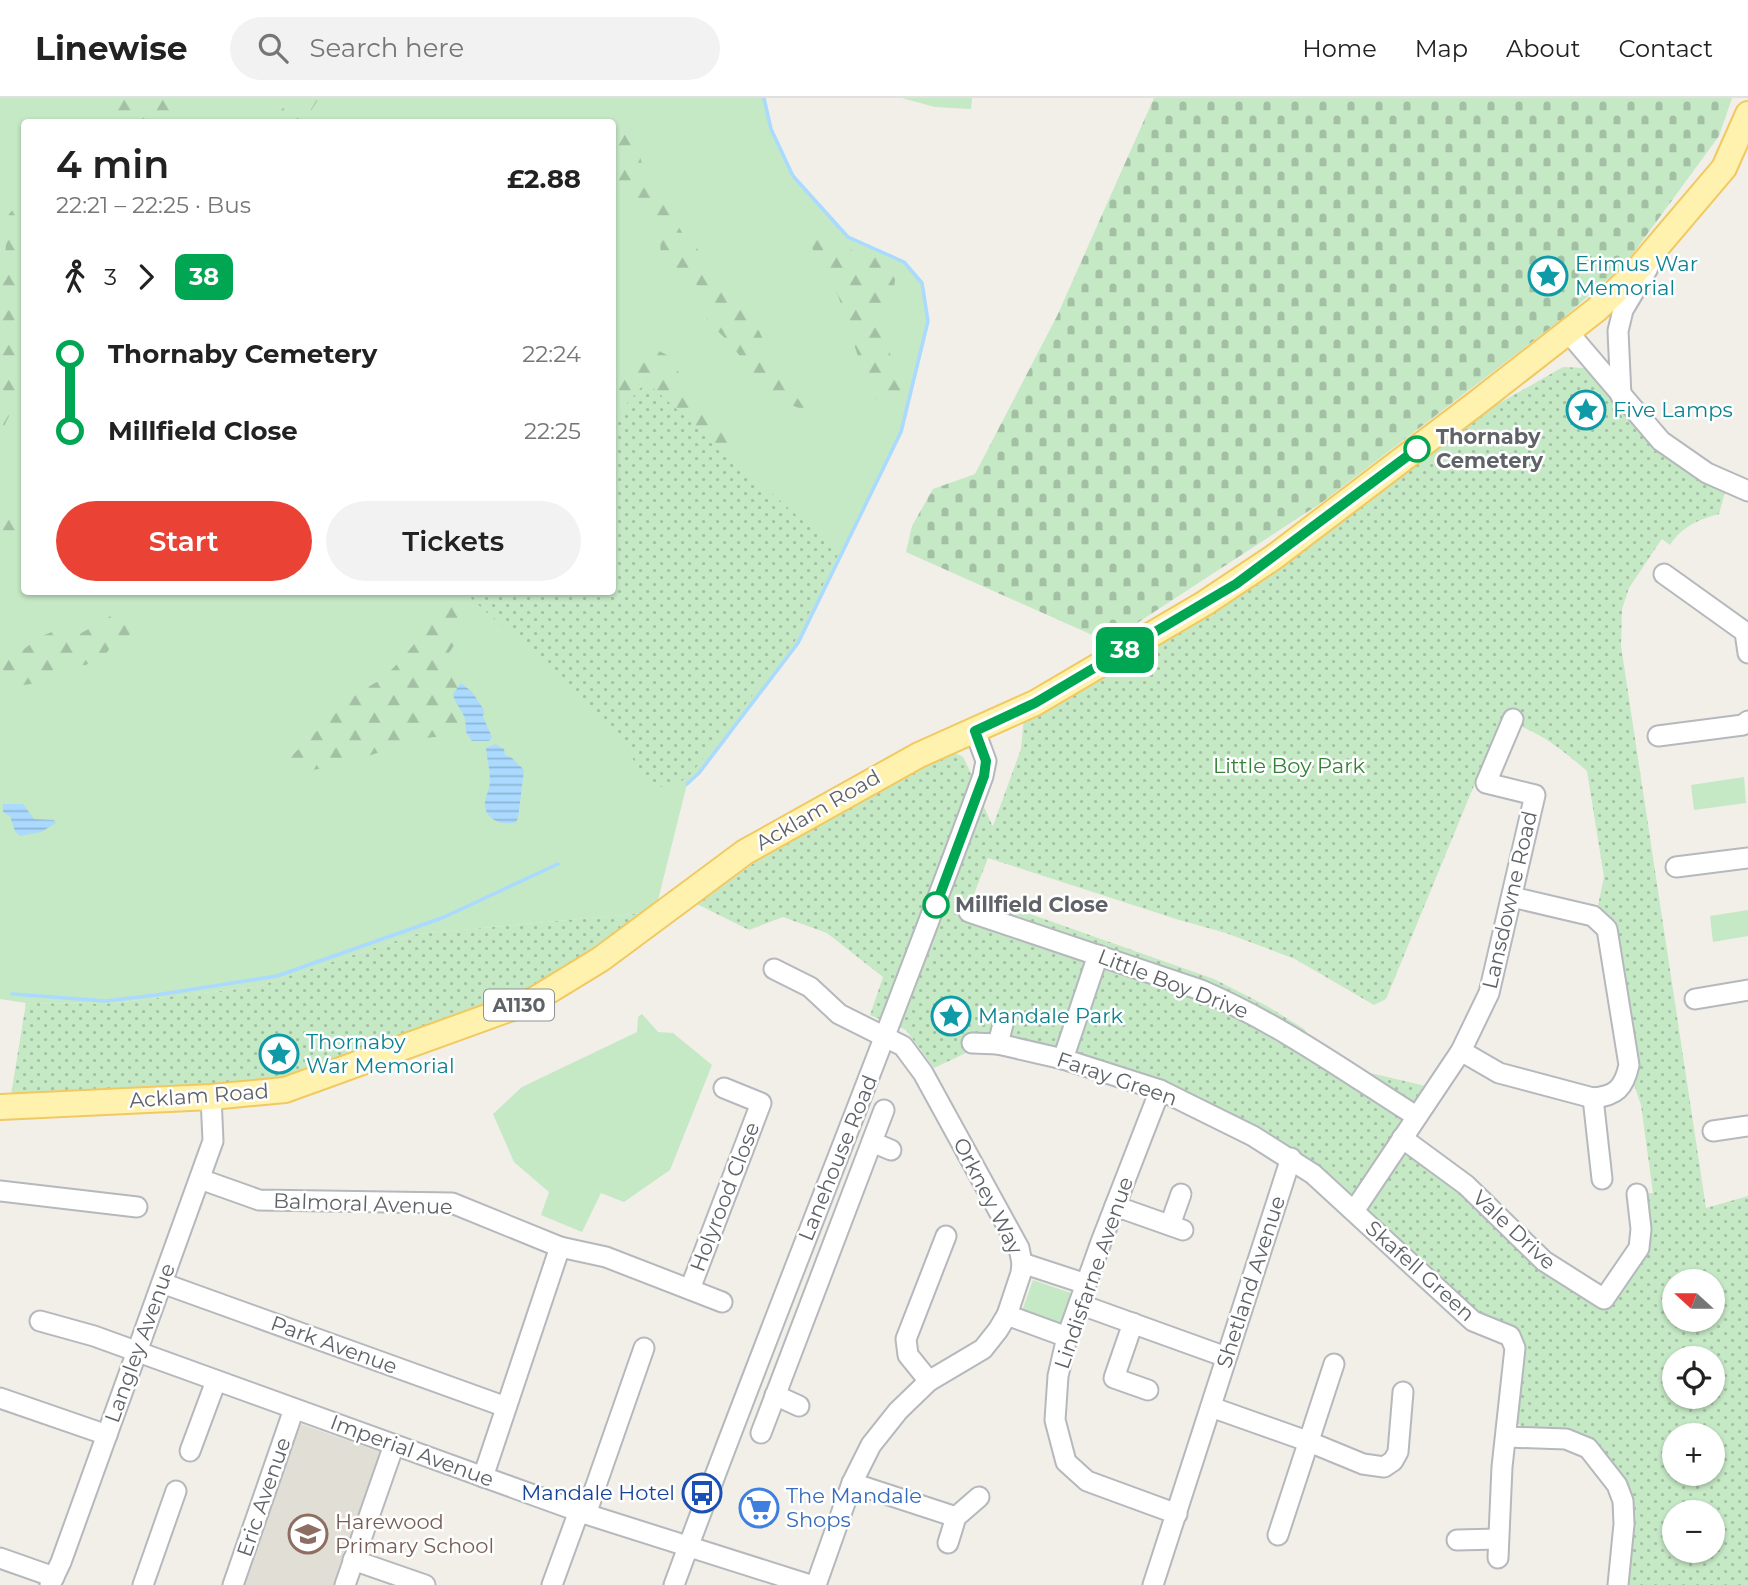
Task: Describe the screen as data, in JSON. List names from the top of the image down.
{
  "streets": {
    "main road": ["Acklam Road", "A1130"],
    "street": [
      "Lansdowne Road",
      "Little Boy Drive",
      "Faray Green",
      "Lanehouse Road",
      "Orkney Way",
      "Holyrood Close",
      "Balmoral Avenue",
      "Vale Drive",
      "Skafell Green",
      "Lindisfarne Avenue",
      "Shetland Avenue",
      "Langley Avenue",
      "Park Avenue",
      "Imperial Avenue",
      "Eric Avenue"
    ]
  },
  "crossings": [
    ["Acklam Road", "A1130"],
    ["Acklam Road", "Lanehouse Road"],
    ["Acklam Road", "Langley Avenue"],
    ["Lansdowne Road", "Little Boy Drive"],
    ["Lansdowne Road", "Vale Drive"],
    ["Lansdowne Road", "Skafell Green"],
    ["Faray Green", "Skafell Green"],
    ["Faray Green", "Lindisfarne Avenue"],
    ["Faray Green", "Shetland Avenue"],
    ["Lanehouse Road", "Orkney Way"],
    ["Lanehouse Road", "Imperial Avenue"],
    ["Holyrood Close", "Balmoral Avenue"],
    ["Balmoral Avenue", "Langley Avenue"],
    ["Skafell Green", "Shetland Avenue"],
    ["Lindisfarne Avenue", "Shetland Avenue"],
    ["Langley Avenue", "Park Avenue"],
    ["Langley Avenue", "Imperial Avenue"],
    ["Imperial Avenue", "Eric Avenue"]
  ],
  "parks": ["Little Boy Park"],
  "places": {
    "place": [
      "Erimus War Memorial",
      "Five Lamps",
      "Mandale Park",
      "Thornaby War Memorial"
    ],
    "other": ["Thornaby Cemetery", "Millfield Close"],
    "bus stop": ["Mandale Hotel"],
    "supermarket": ["The Mandale Shops"],
    "school or university": ["Harewood Primary School"]
  },
  "lines": ["bus line 38"],
  "north": "left",
  "page": {
    "header": "Linewise",
    "search": "Search here",
    "nav": [
      "Home",
      "Map",
      "About",
      "Contact"
    ],
    "on_map": "38",
    "heading": ["4 min", "22:21 – 22:25 · Bus", "£2.88"],
    "legs": ["3", "38"],
    "list": [
      {
        "name": "Thornaby Cemetery",
        "value": "22:24"
      },
      {
        "name": "Millfield Close",
        "value": "22:25"
      }
    ],
    "buttons": ["Start", "Tickets"],
    "map_buttons": ["+", "−"]
  }
}
